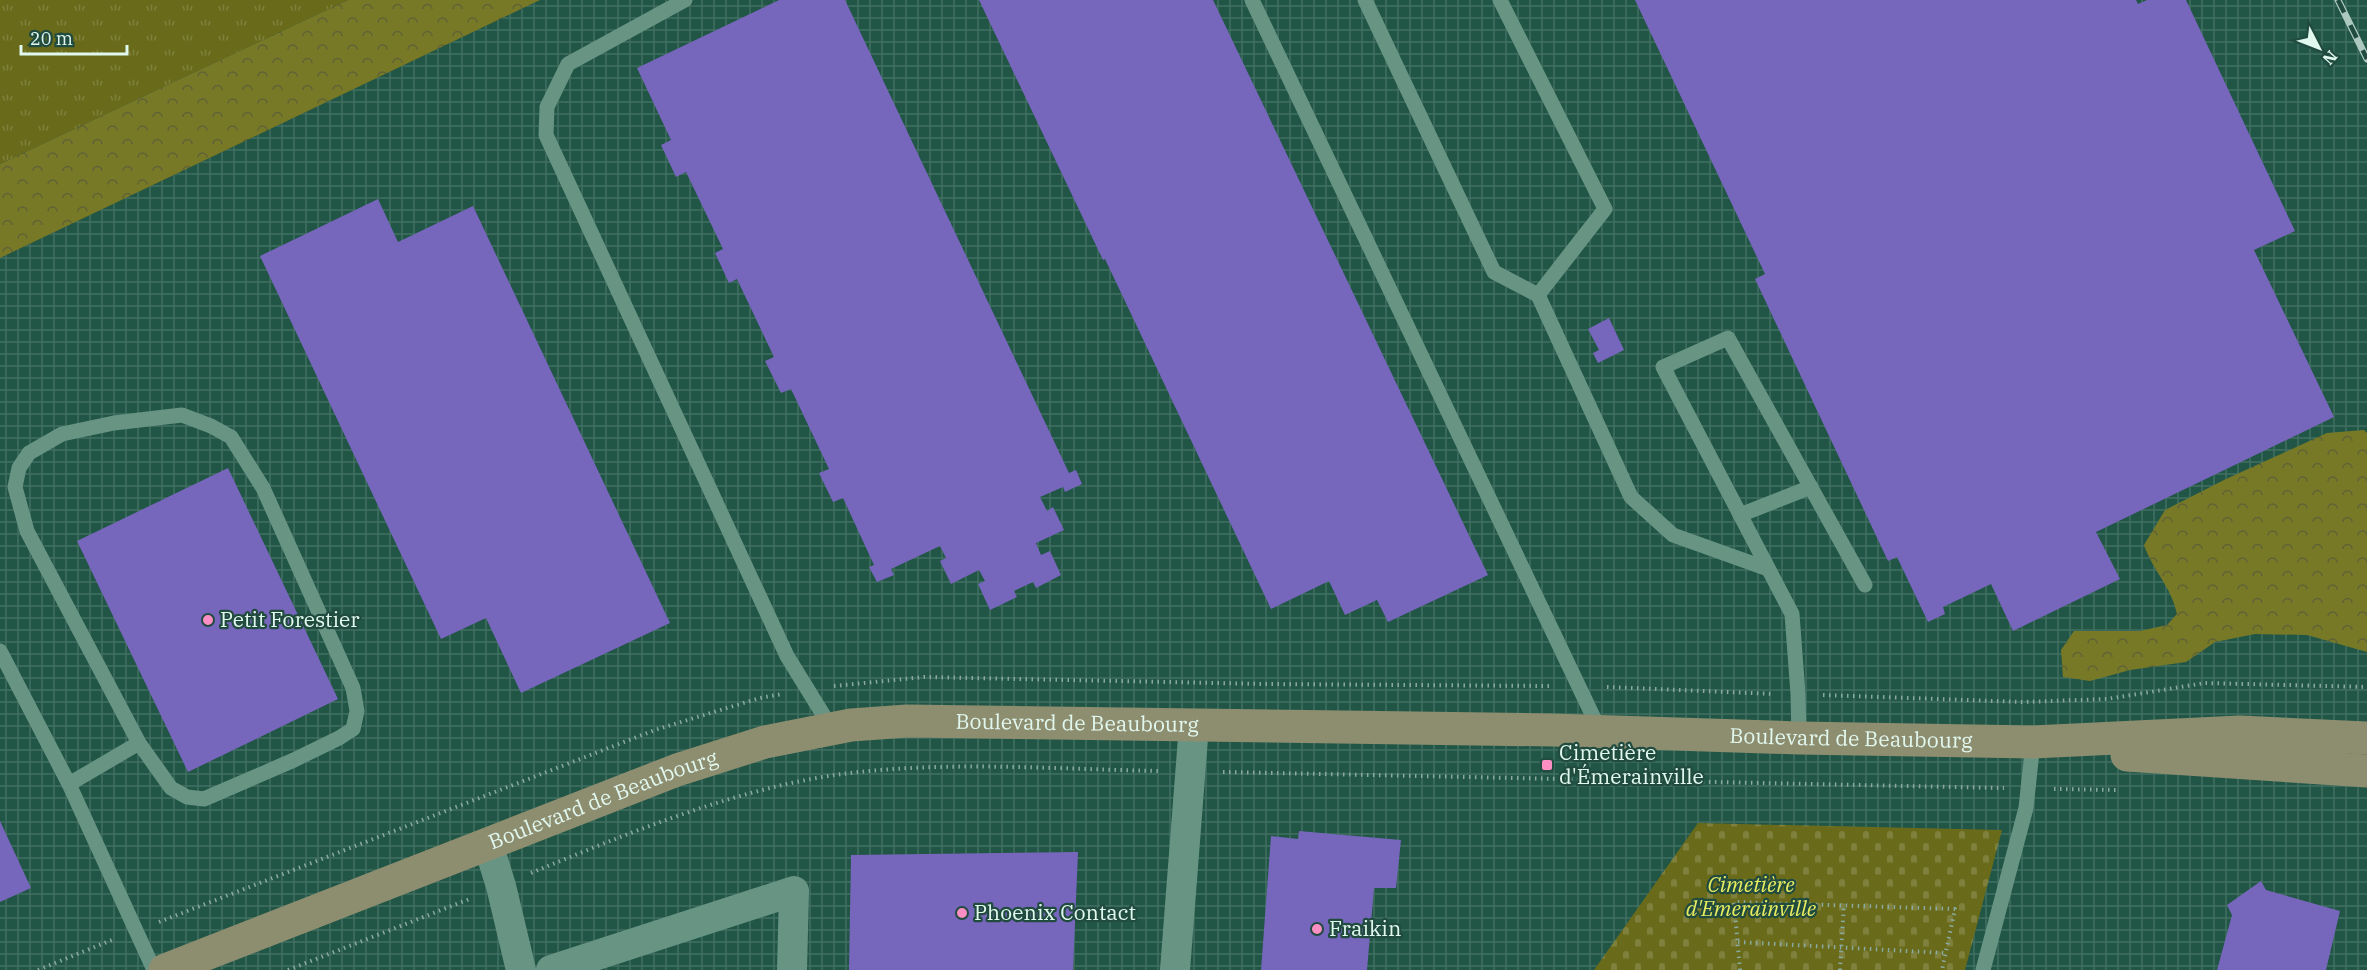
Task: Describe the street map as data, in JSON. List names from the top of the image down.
{
  "streets": {
    "main road": ["Boulevard de Beaubourg"]
  },
  "parks": ["Cimetière d'Emerainville"],
  "places": {
    "other": ["Petit Forestier", "Phoenix Contact", "Fraikin"],
    "transit": ["Cimetière d'Émerainville"]
  },
  "scale_bar": "20 m",
  "north": "bottom right"
}
